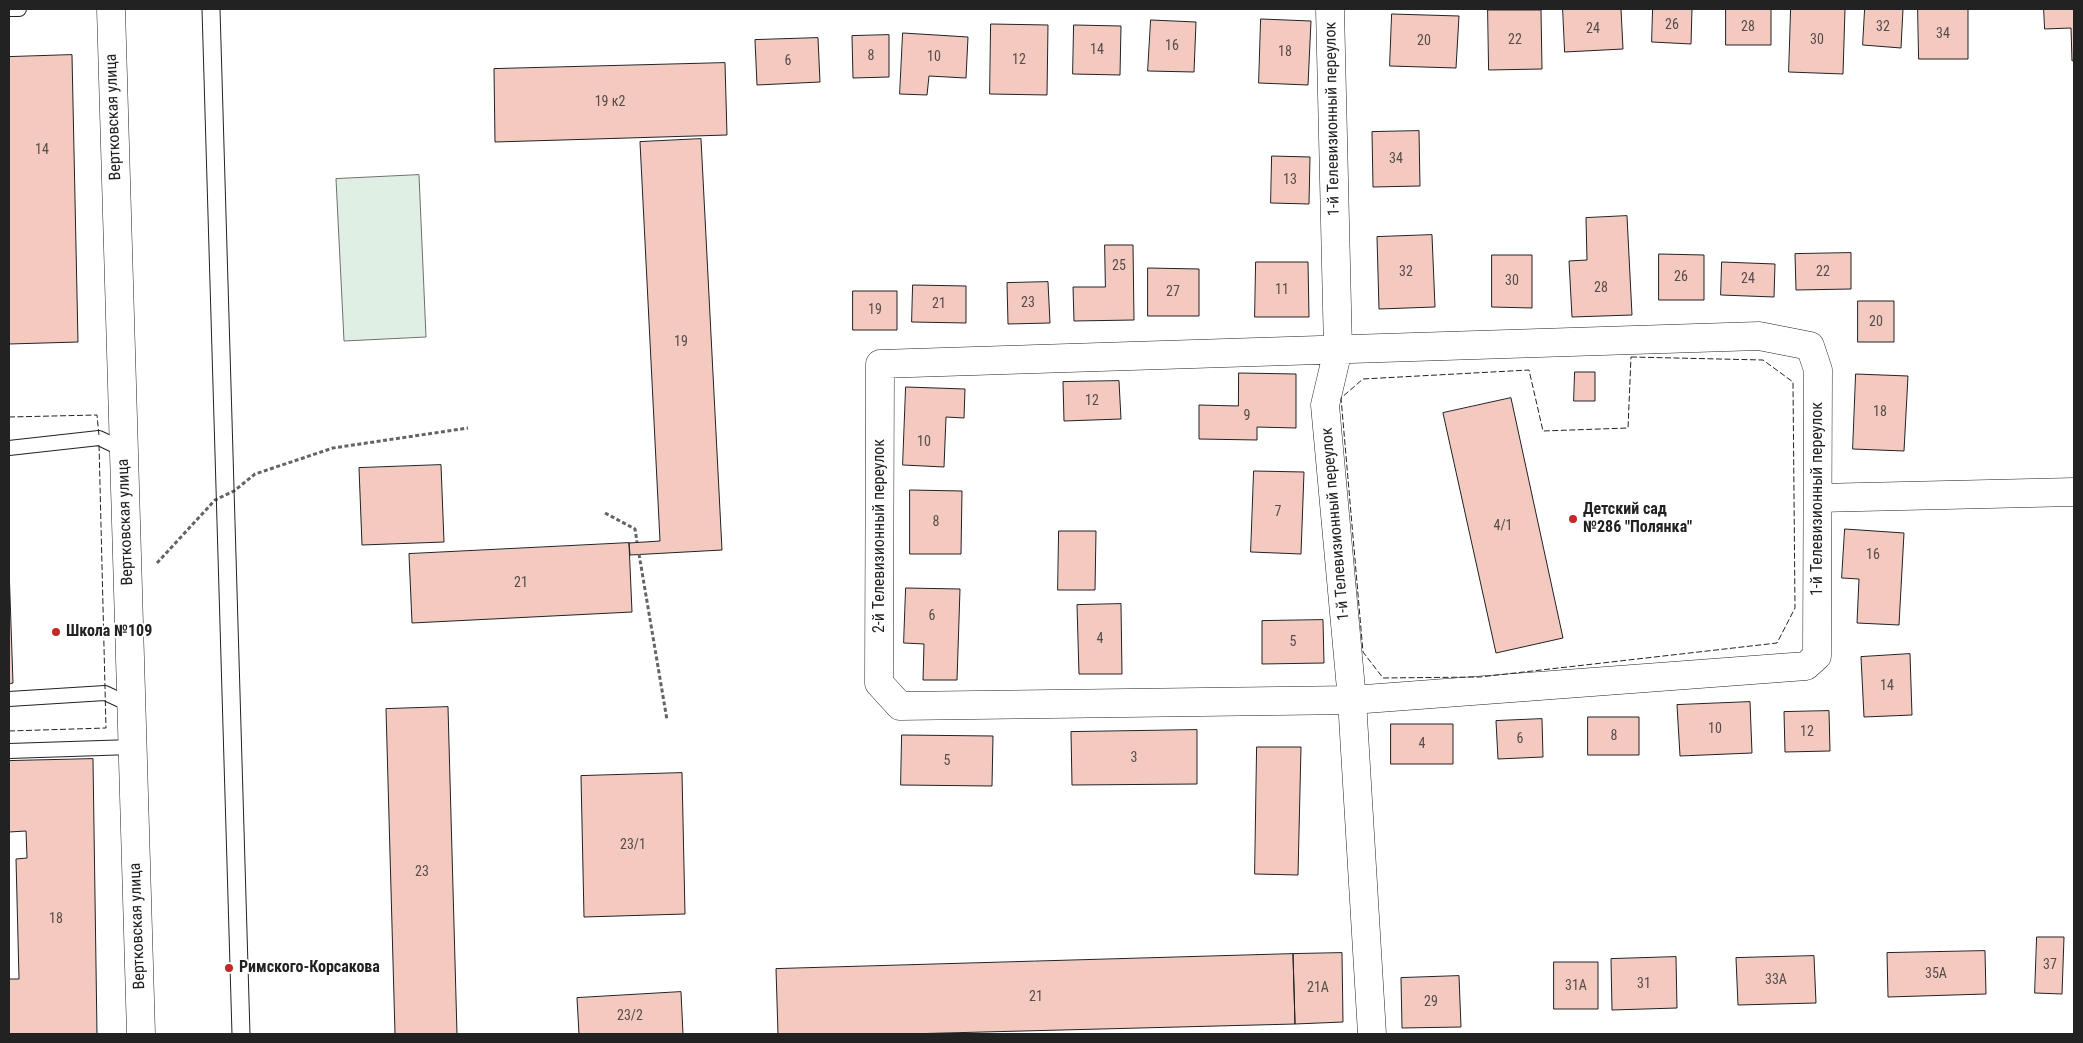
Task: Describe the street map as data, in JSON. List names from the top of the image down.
{
  "streets": {
    "street": ["Вертковская улица", "1-й Телевизионный переулок", "2-й Телевизионный переулок"]
  },
  "crossings": [
    ["1-й Телевизионный переулок", "2-й Телевизионный переулок"]
  ],
  "places": ["Детский сад №286 \"Полянка\"", "Школа №109", "Римского-Корсакова"],
  "house_numbers": [
    "26",
    "28",
    "32",
    "24",
    "34",
    "22",
    "30",
    "20",
    "16",
    "14",
    "18",
    "8",
    "10",
    "12",
    "6",
    "19 к2",
    "14",
    "34",
    "13",
    "25",
    "32",
    "22",
    "26",
    "24",
    "30",
    "28",
    "11",
    "27",
    "23",
    "21",
    "19",
    "20",
    "19",
    "12",
    "18",
    "9",
    "10",
    "7",
    "8",
    "4/1",
    "16",
    "21",
    "6",
    "4",
    "5",
    "14",
    "10",
    "12",
    "8",
    "6",
    "4",
    "3",
    "5",
    "23/1",
    "23",
    "18",
    "37",
    "35А",
    "33А",
    "31",
    "31А",
    "21А",
    "21",
    "29",
    "23/2"
  ]
}
